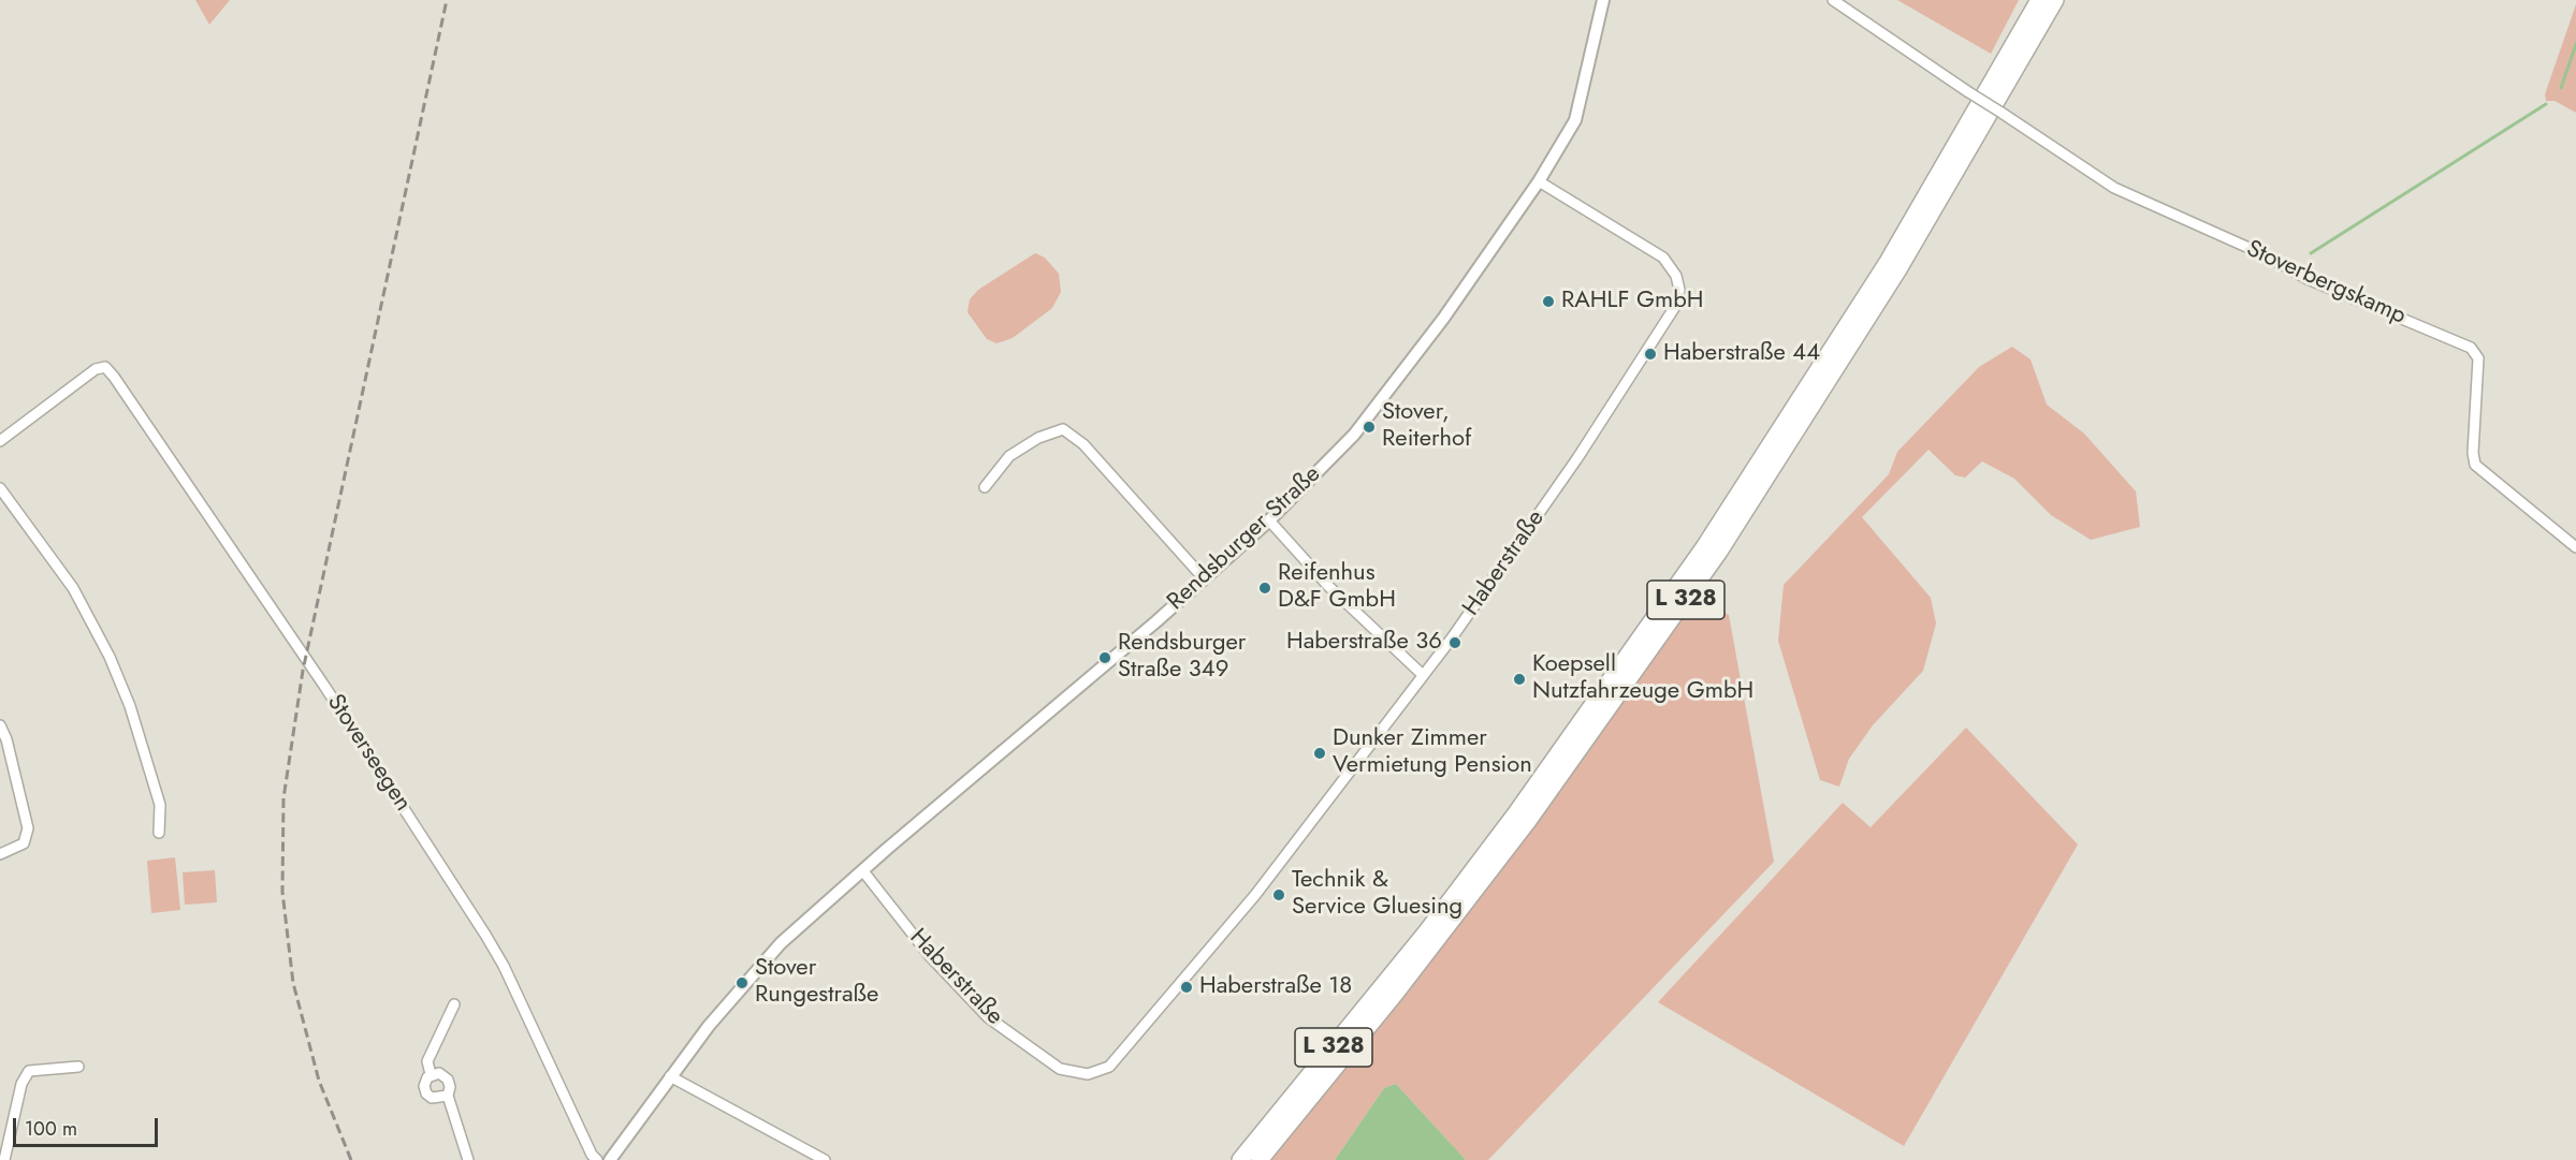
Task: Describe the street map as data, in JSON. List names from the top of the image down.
{
  "streets": {
    "highway": ["L 328"],
    "street": [
      "Stoverbergskamp",
      "Rendsburger Straße",
      "Haberstraße",
      "Stoverseegen"
    ]
  },
  "crossings": [
    ["Rendsburger Straße", "Haberstraße"]
  ],
  "places": [
    "RAHLF GmbH",
    "Haberstraße 44",
    "Stover, Reiterhof",
    "Reifenhus D&F GmbH",
    "Haberstraße 36",
    "Rendsburger Straße 349",
    "Koepsell Nutzfahrzeuge GmbH",
    "Dunker Zimmer Vermietung Pension",
    "Technik & Service Gluesing",
    "Stover Rungestraße",
    "Haberstraße 18"
  ],
  "scale_bar": "100 m"
}
